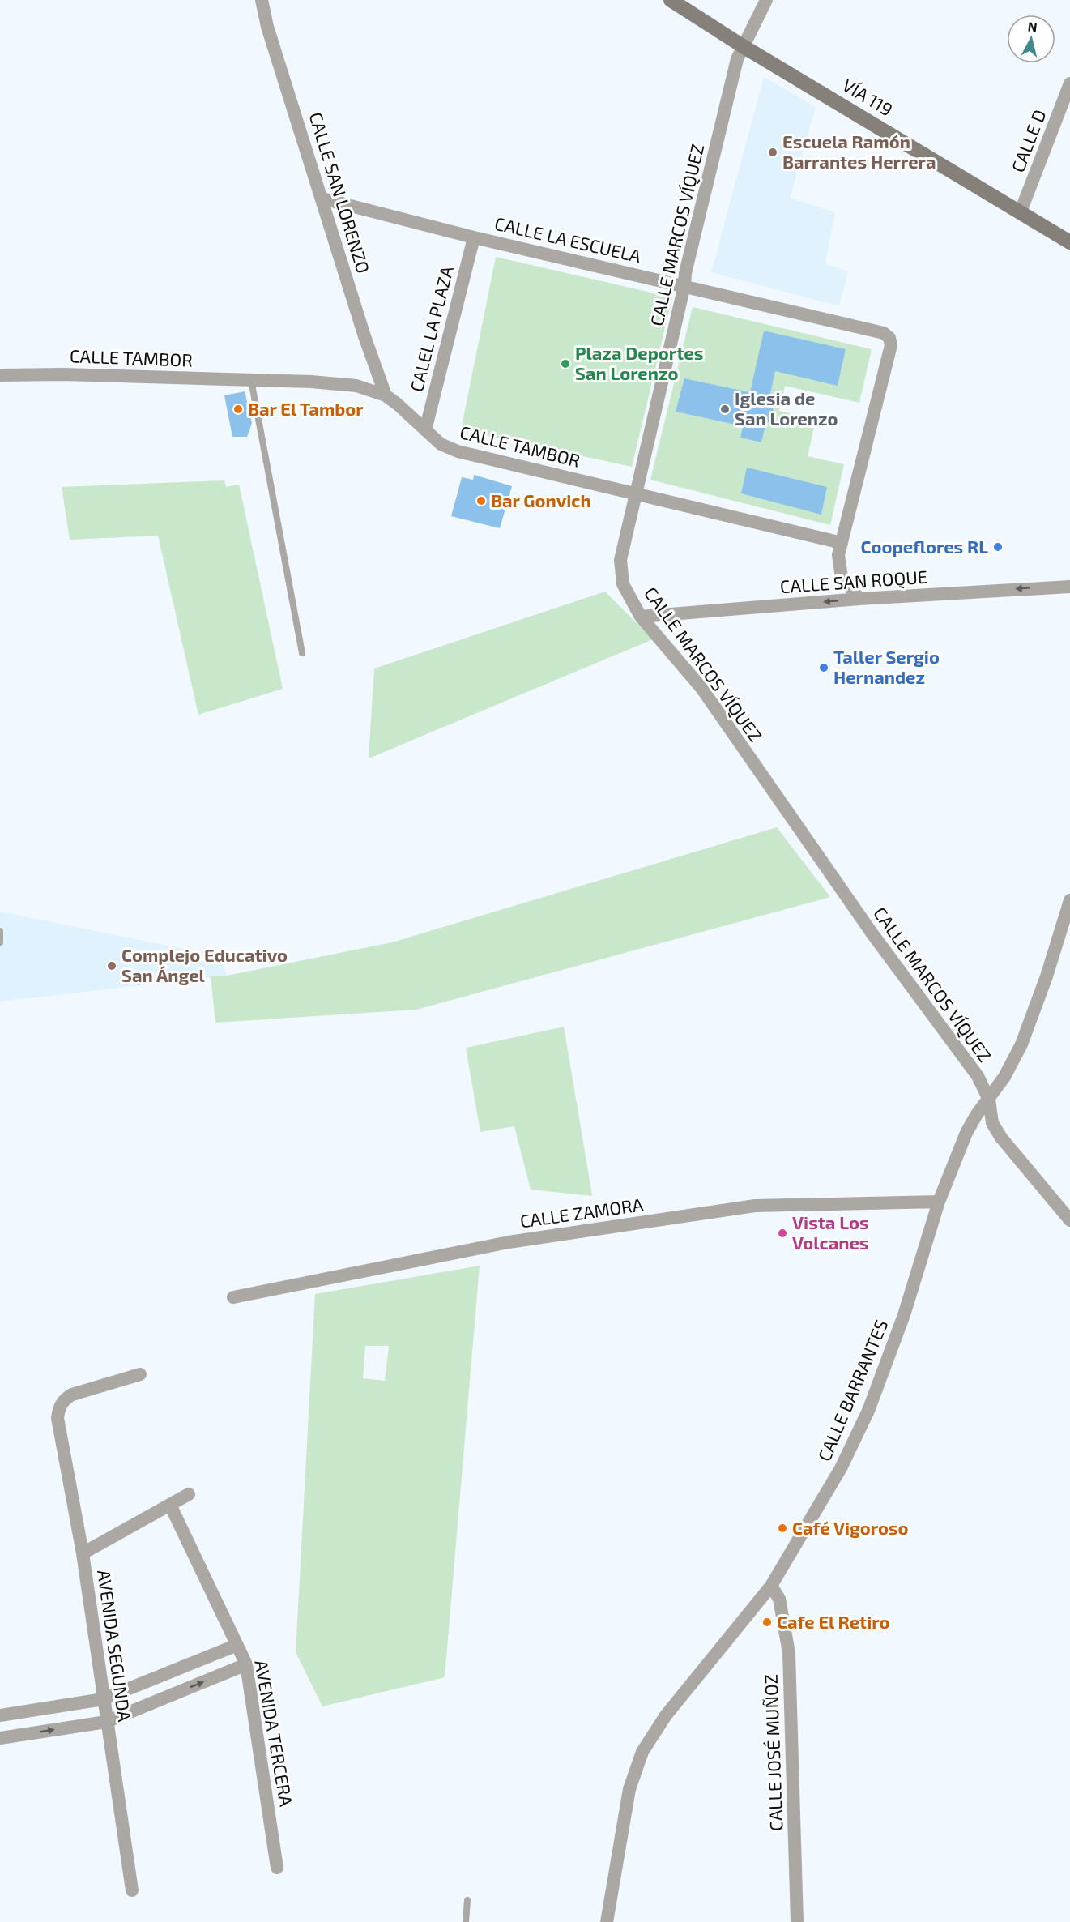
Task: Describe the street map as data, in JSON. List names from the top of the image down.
{
  "streets": {
    "main road": ["VÍA 119"],
    "street": [
      "CALLE D",
      "CALLE SAN LORENZO",
      "CALLE MARCOS VÍQUEZ",
      "CALLE LA ESCUELA",
      "CALEL LA PLAZA",
      "CALLE TAMBOR",
      "CALLE SAN ROQUE",
      "CALLE ZAMORA",
      "CALLE BARRANTES",
      "AVENIDA SEGUNDA",
      "AVENIDA TERCERA",
      "CALLE JOSÉ MUÑOZ"
    ]
  },
  "crossings": [
    ["VÍA 119", "CALLE D"],
    ["VÍA 119", "CALLE MARCOS VÍQUEZ"],
    ["CALLE SAN LORENZO", "CALLE LA ESCUELA"],
    ["CALLE SAN LORENZO", "CALLE TAMBOR"],
    ["CALLE MARCOS VÍQUEZ", "CALLE LA ESCUELA"],
    ["CALLE MARCOS VÍQUEZ", "CALLE TAMBOR"],
    ["CALLE MARCOS VÍQUEZ", "CALLE SAN ROQUE"],
    ["CALLE MARCOS VÍQUEZ", "CALLE BARRANTES"],
    ["CALLE LA ESCUELA", "CALEL LA PLAZA"],
    ["CALLE LA ESCUELA", "CALLE TAMBOR"],
    ["CALEL LA PLAZA", "CALLE TAMBOR"],
    ["CALLE ZAMORA", "CALLE BARRANTES"],
    ["CALLE BARRANTES", "CALLE JOSÉ MUÑOZ"]
  ],
  "one_way": ["CALLE SAN ROQUE"],
  "places": [
    "Escuela Ramón Barrantes Herrera",
    "Plaza Deportes San Lorenzo",
    "Bar El Tambor",
    "Iglesia de San Lorenzo",
    "Bar Gonvich",
    "Coopeflores RL",
    "Taller Sergio Hernandez",
    "Complejo Educativo San Ángel",
    "Vista Los Volcanes",
    "Café Vigoroso",
    "Cafe El Retiro"
  ],
  "north": "top"
}
